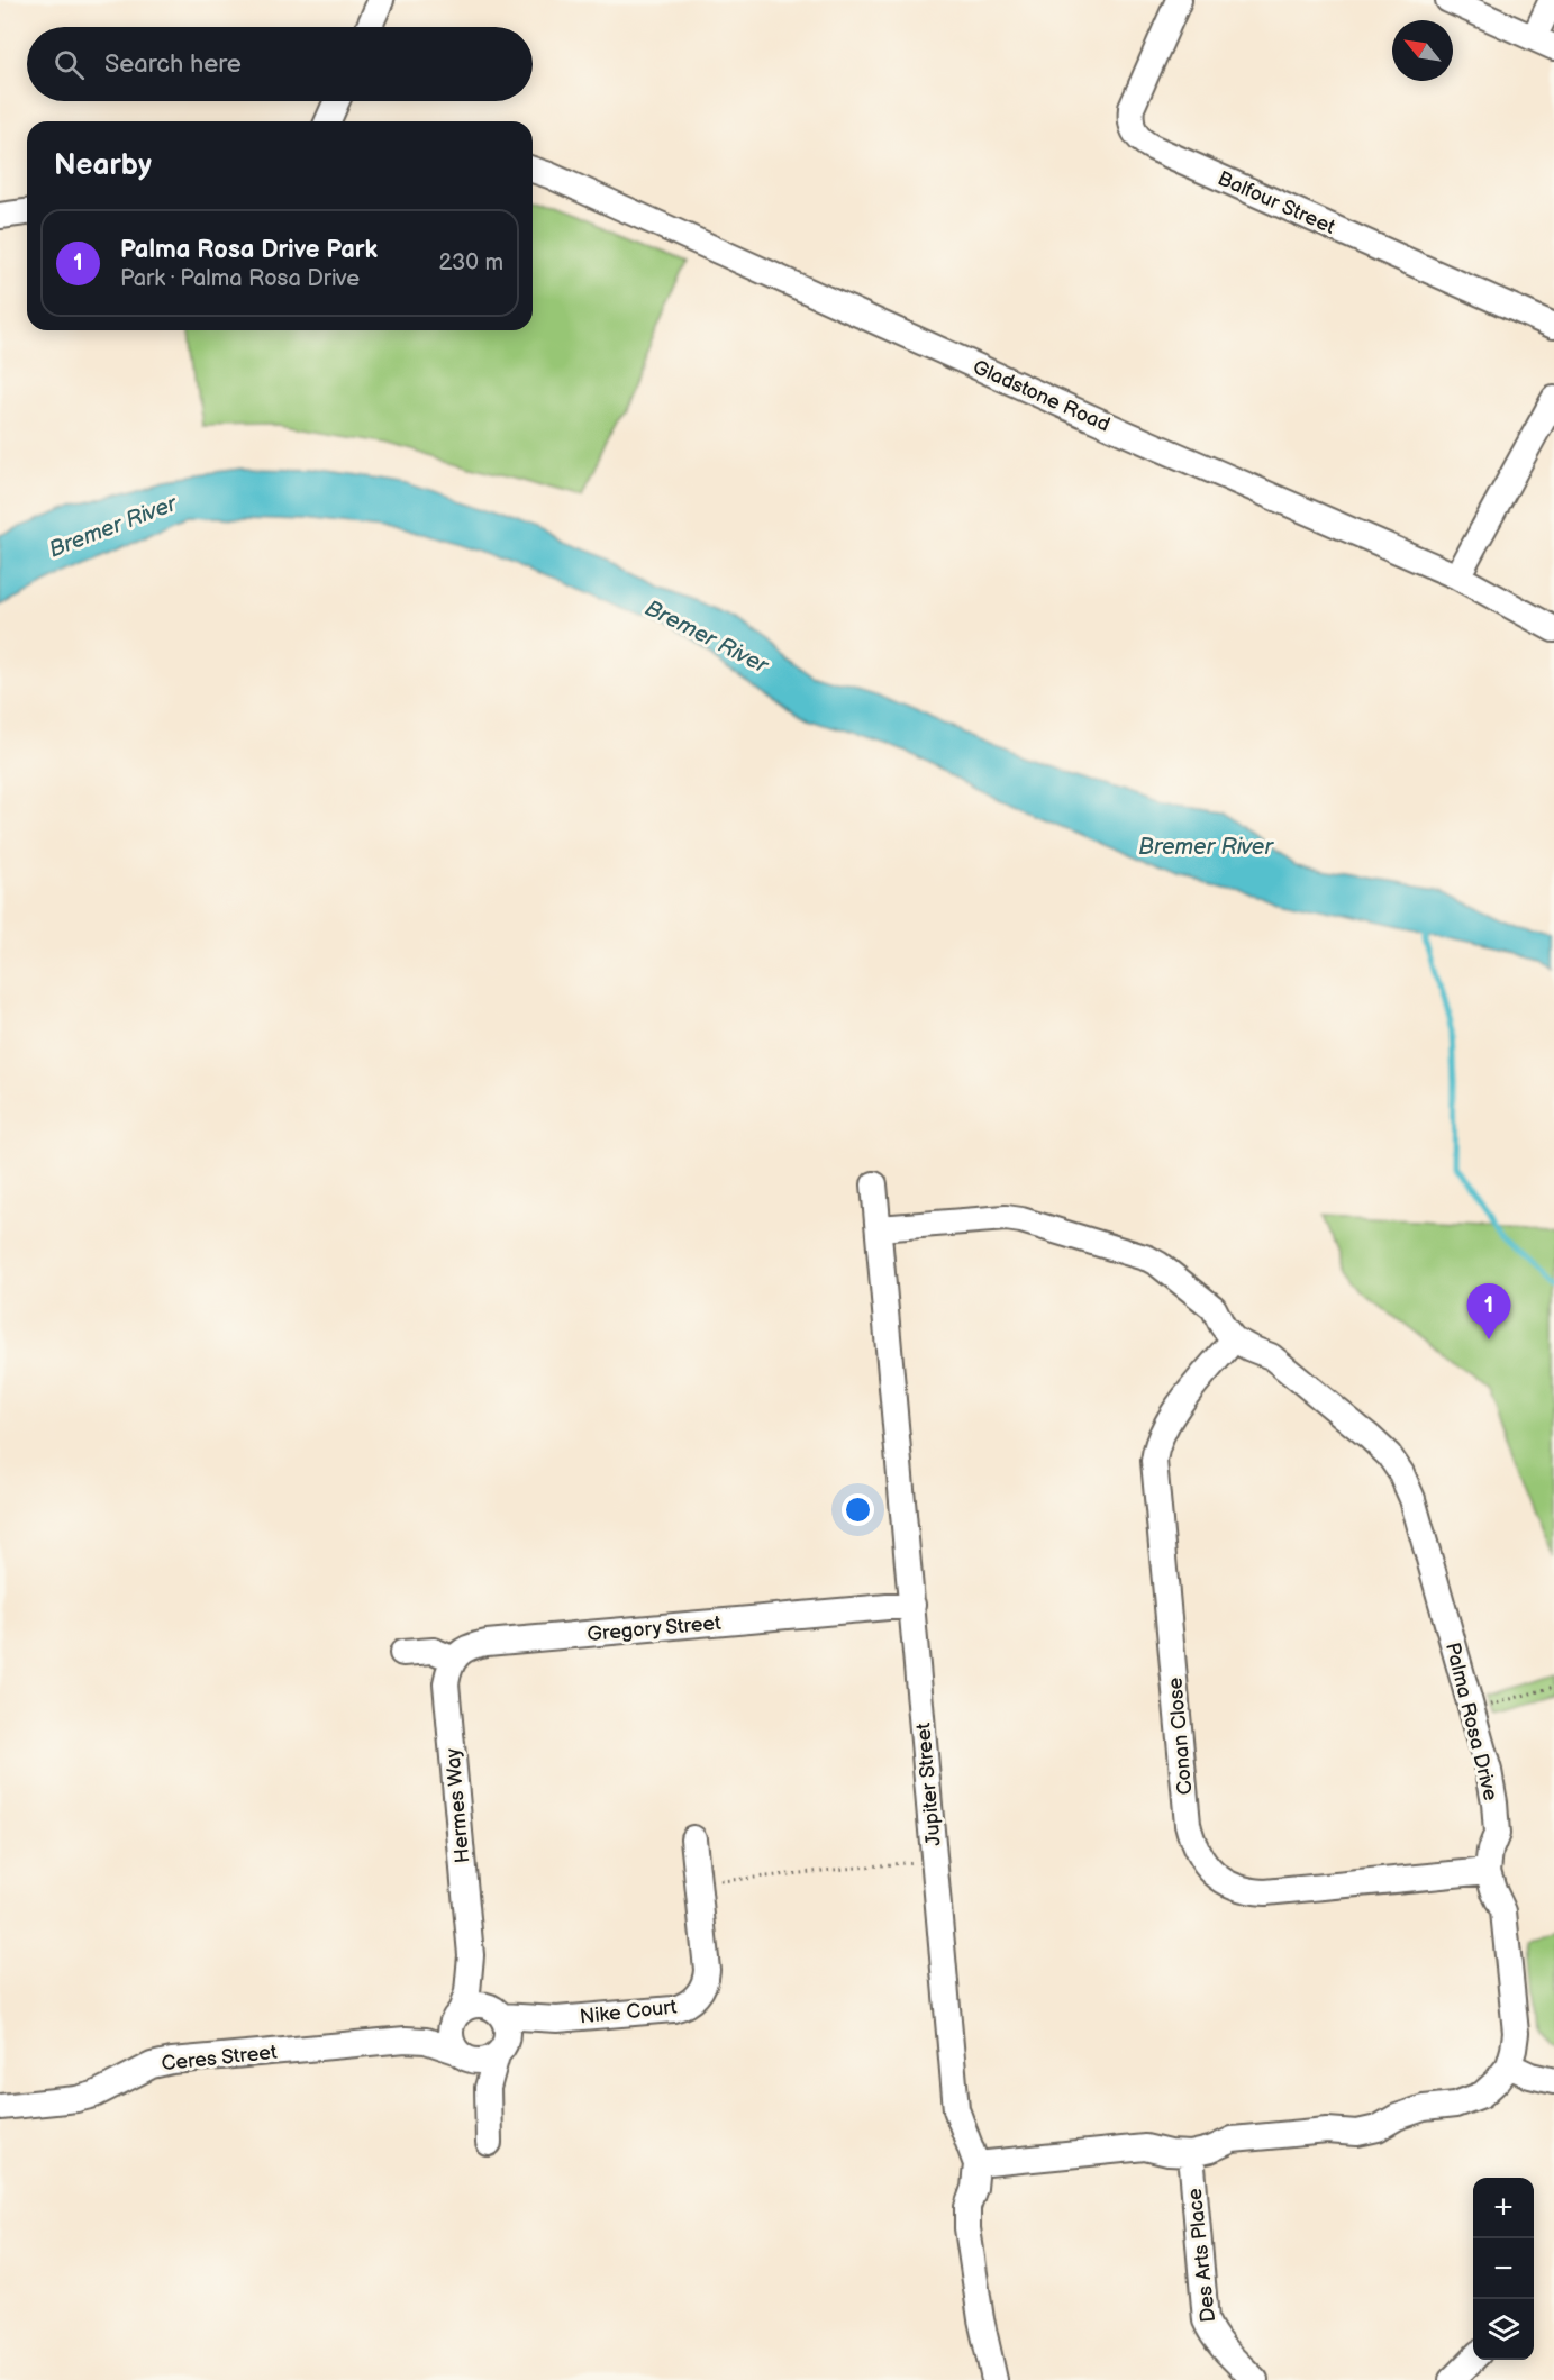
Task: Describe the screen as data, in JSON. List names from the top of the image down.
{
  "streets": {
    "street": [
      "Balfour Street",
      "Gladstone Road",
      "Gregory Street",
      "Palma Rosa Drive",
      "Conan Close",
      "Jupiter Street",
      "Hermes Way",
      "Nike Court",
      "Ceres Street",
      "Des Arts Place"
    ]
  },
  "crossings": [
    ["Gregory Street", "Jupiter Street"],
    ["Gregory Street", "Hermes Way"],
    ["Palma Rosa Drive", "Conan Close"],
    ["Hermes Way", "Nike Court"],
    ["Hermes Way", "Ceres Street"],
    ["Nike Court", "Ceres Street"]
  ],
  "water": ["Bremer River"],
  "north": "top left",
  "page": {
    "search": "Search here",
    "heading": "Nearby",
    "list": [
      {
        "mark": "1",
        "name": "Palma Rosa Drive Park",
        "note": "Park · Palma Rosa Drive",
        "value": "230 m"
      }
    ],
    "pins": "1",
    "map_buttons": ["+", "−"]
  }
}
